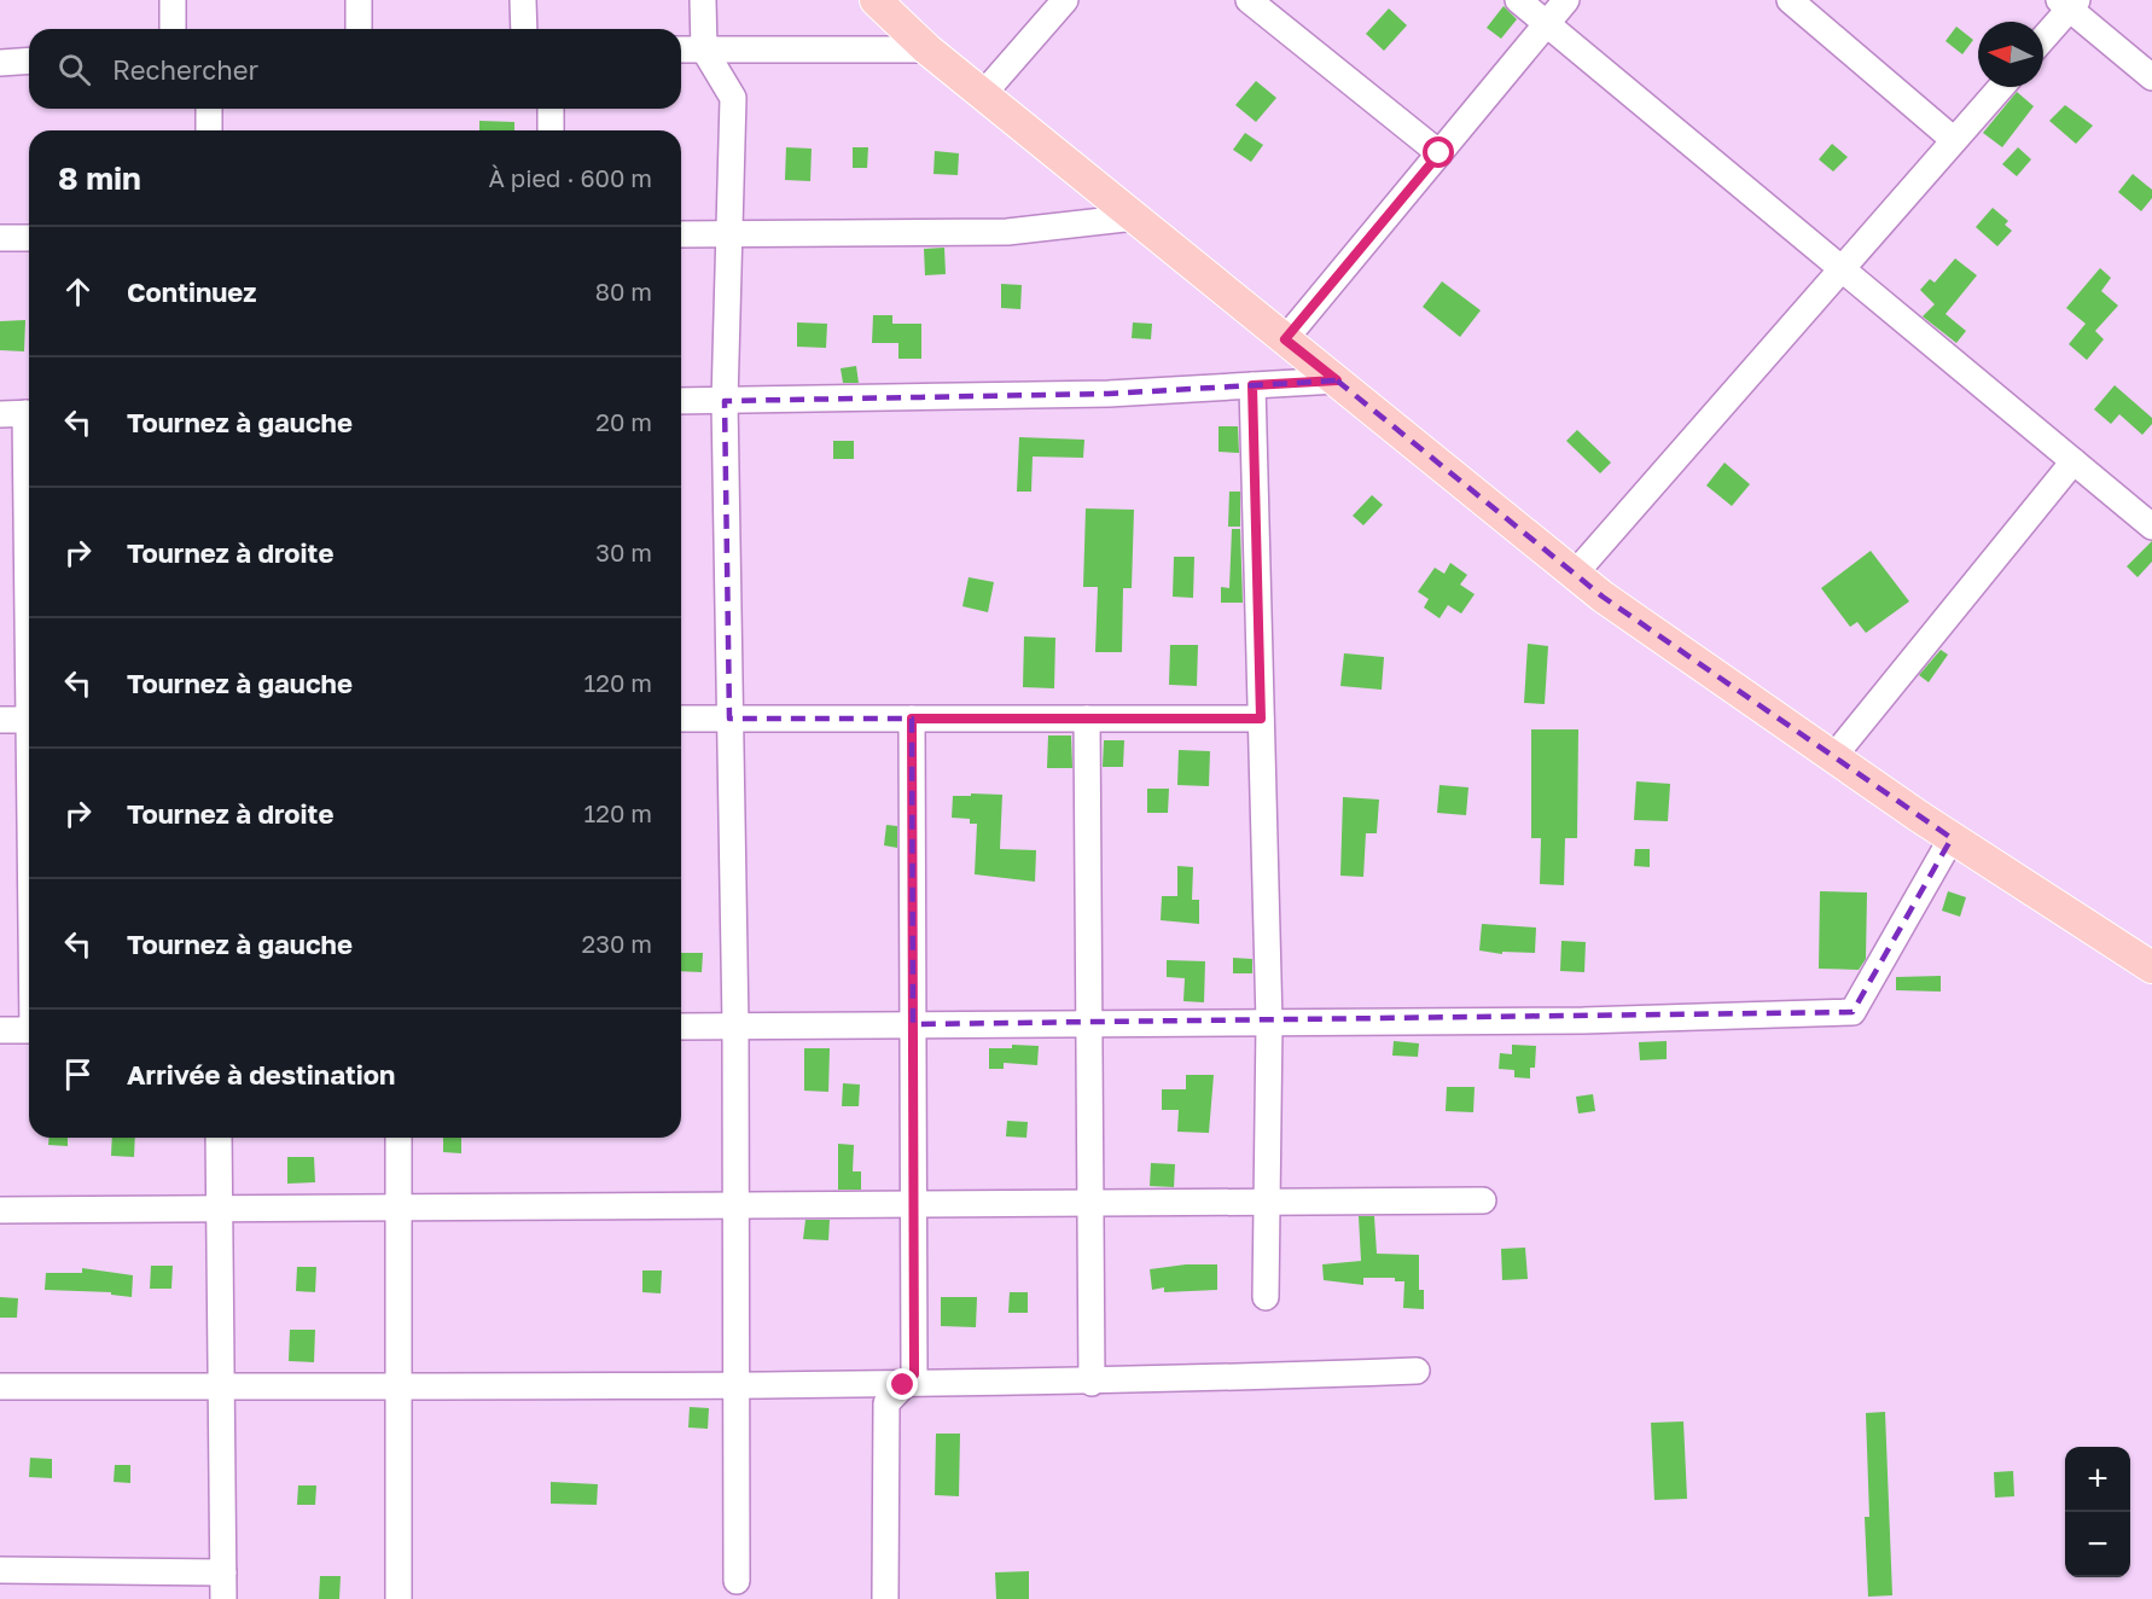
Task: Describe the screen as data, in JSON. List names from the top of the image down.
{
  "north": "left",
  "page": {
    "search": "Rechercher",
    "heading": ["8 min", "À pied · 600 m"],
    "list": [
      ["Continuez", "80 m"],
      ["Tournez à gauche", "20 m"],
      ["Tournez à droite", "30 m"],
      ["Tournez à gauche", "120 m"],
      ["Tournez à droite", "120 m"],
      ["Tournez à gauche", "230 m"],
      "Arrivée à destination"
    ],
    "map_buttons": ["+", "−"]
  }
}
